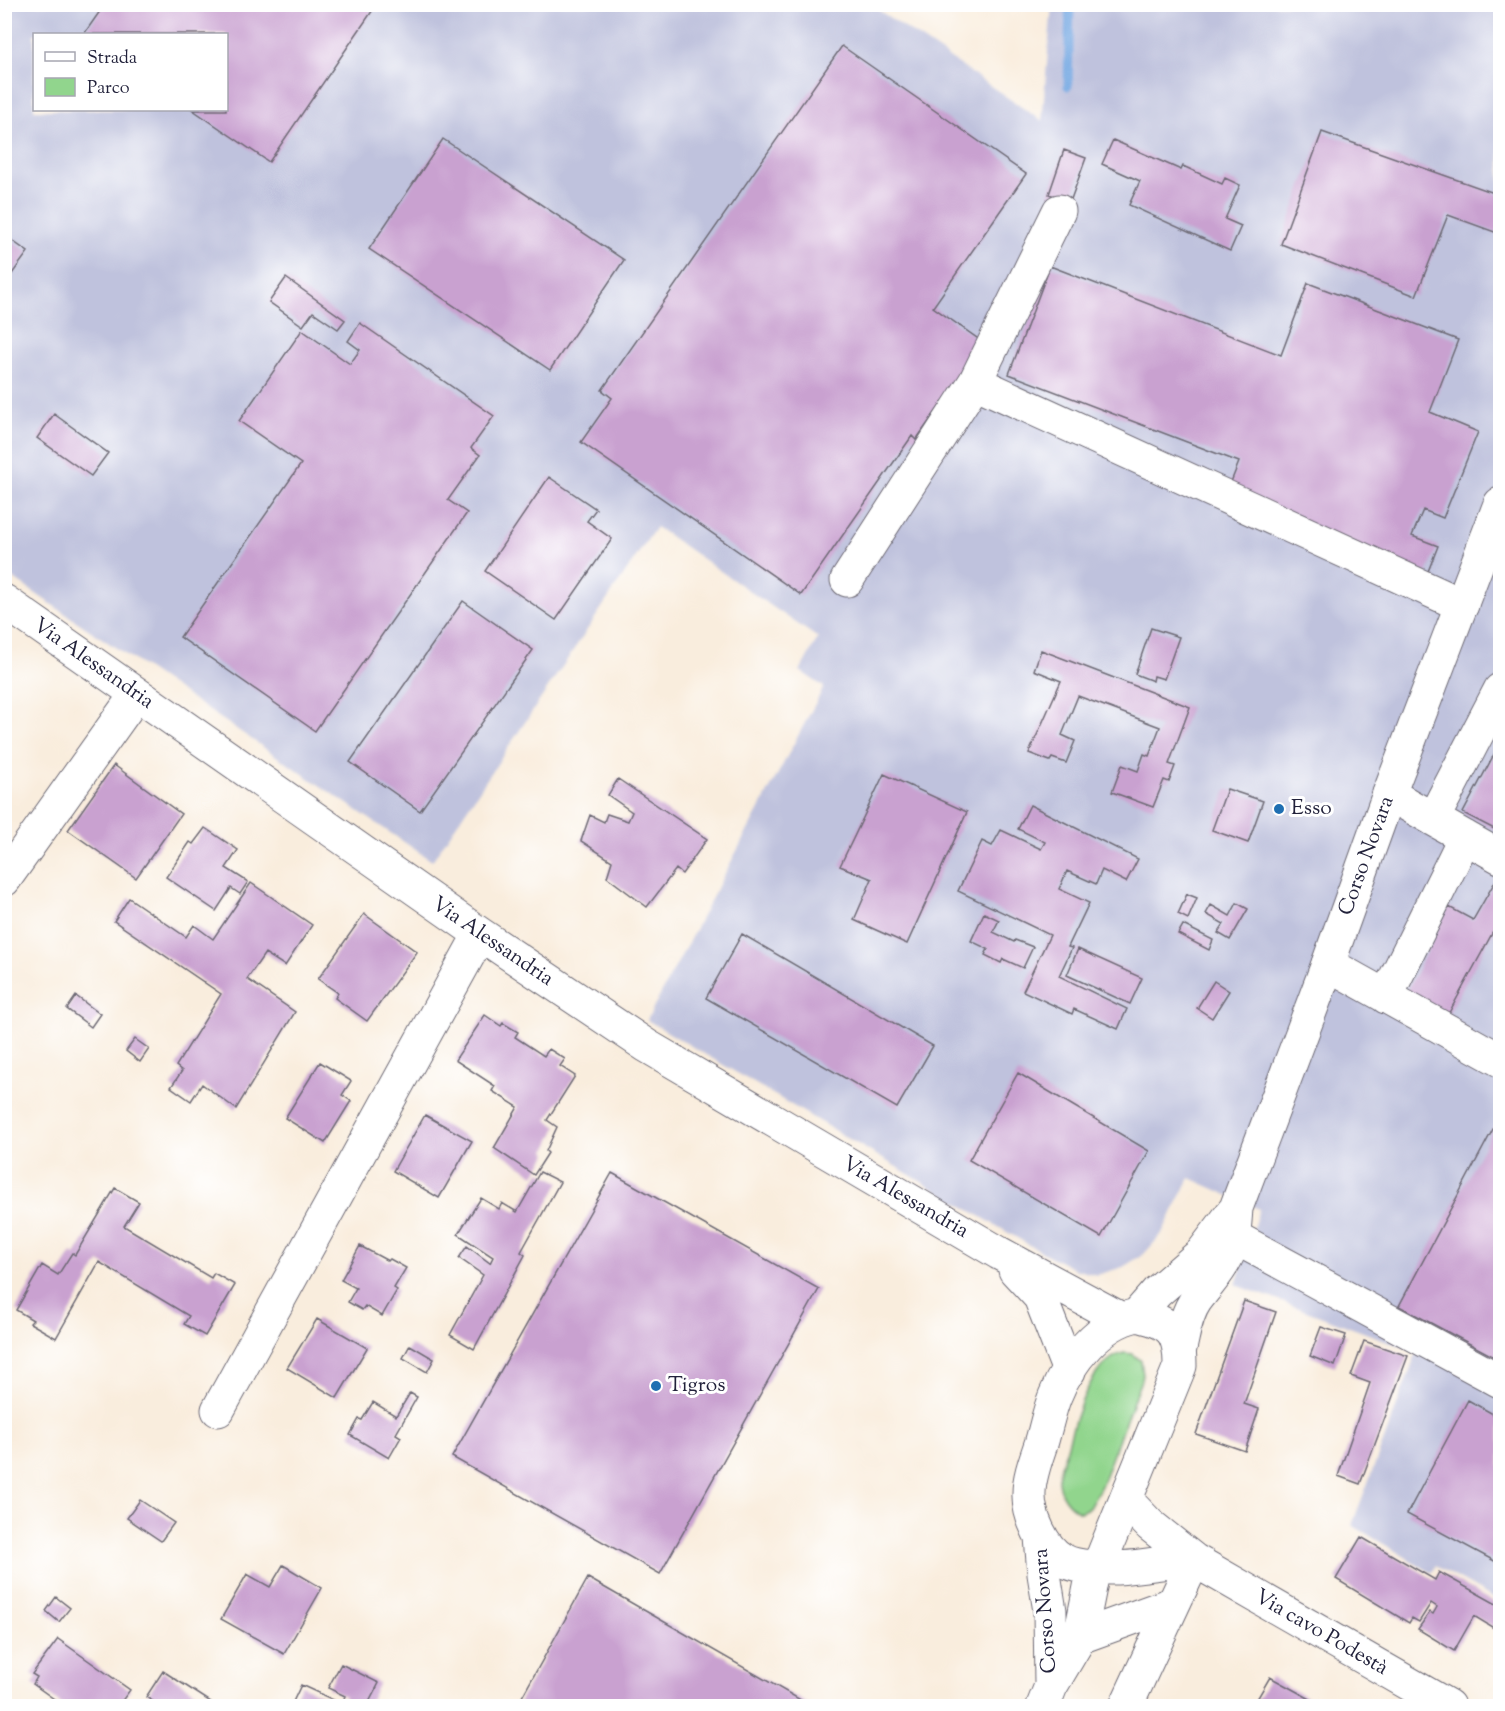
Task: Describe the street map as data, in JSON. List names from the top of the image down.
{
  "streets": {
    "street": ["Via Alessandria", "Corso Novara", "Via cavo Podestà"]
  },
  "crossings": [
    ["Via Alessandria", "Corso Novara"],
    ["Corso Novara", "Via cavo Podestà"]
  ],
  "places": ["Esso", "Tigros"],
  "legend": ["Strada", "Parco"]
}
